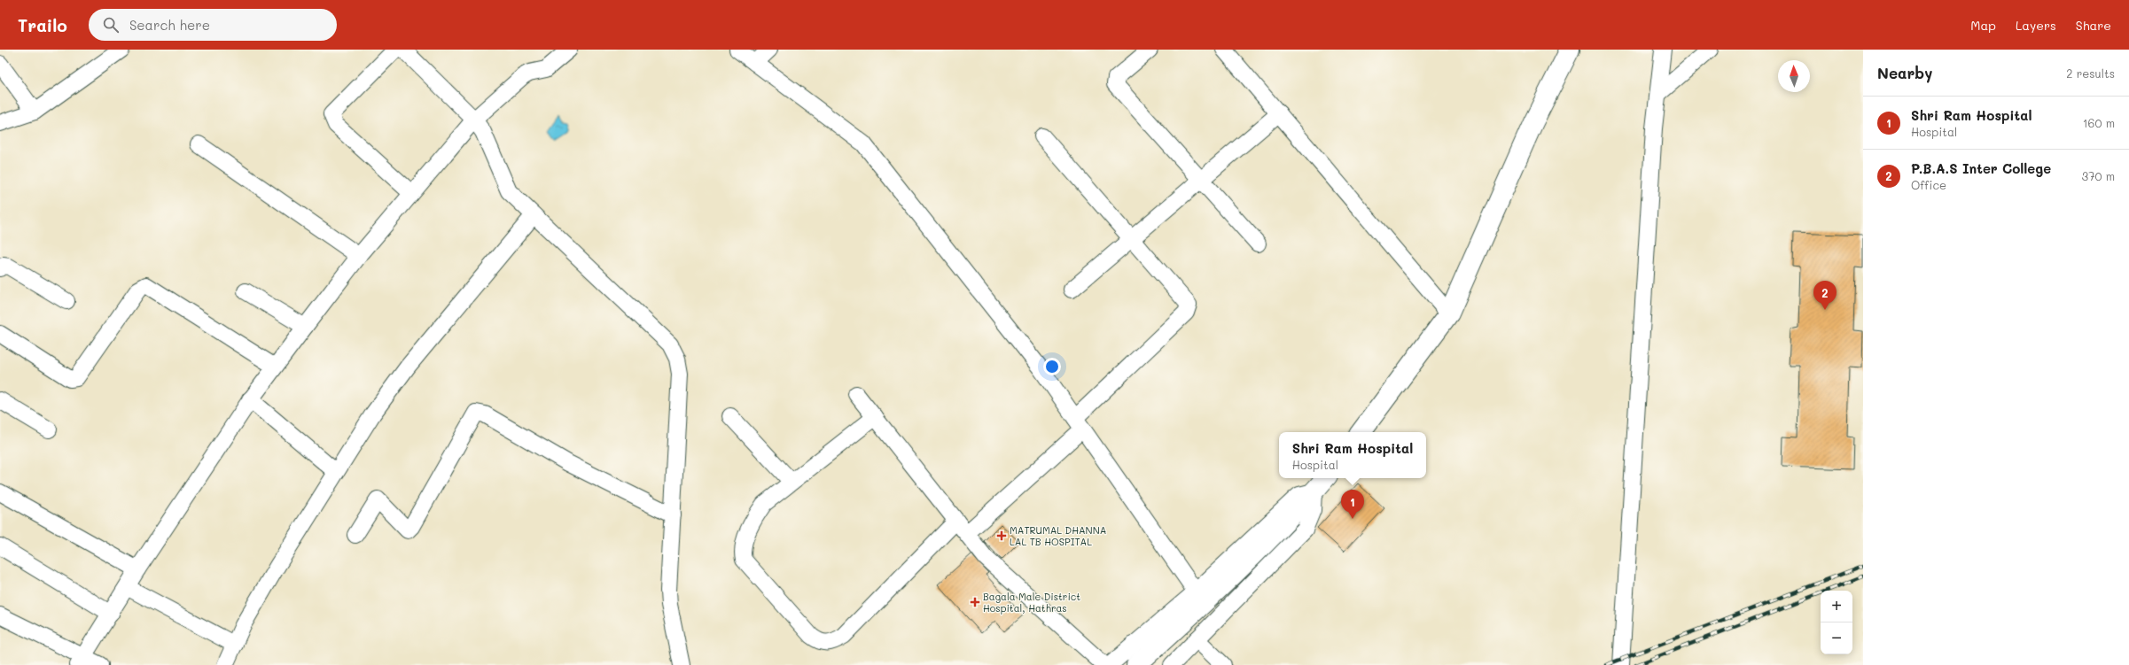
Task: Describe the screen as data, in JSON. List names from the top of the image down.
{
  "places": {
    "health": ["MATRUMAL DHANNA LAL TB HOSPITAL", "Bagala Male District Hospital, Hathras"]
  },
  "north": "top",
  "page": {
    "header": "Trailo",
    "search": "Search here",
    "nav": ["Map", "Layers", "Share"],
    "heading": ["Nearby", "2 results"],
    "list": [
      {
        "mark": "1",
        "name": "Shri Ram Hospital",
        "note": "Hospital",
        "value": "160 m"
      },
      {
        "mark": "2",
        "name": "P.B.A.S Inter College",
        "note": "Office",
        "value": "370 m"
      }
    ],
    "pins": ["2", "1"],
    "popup": ["Shri Ram Hospital", "Hospital"],
    "map_buttons": ["+", "−"]
  }
}
